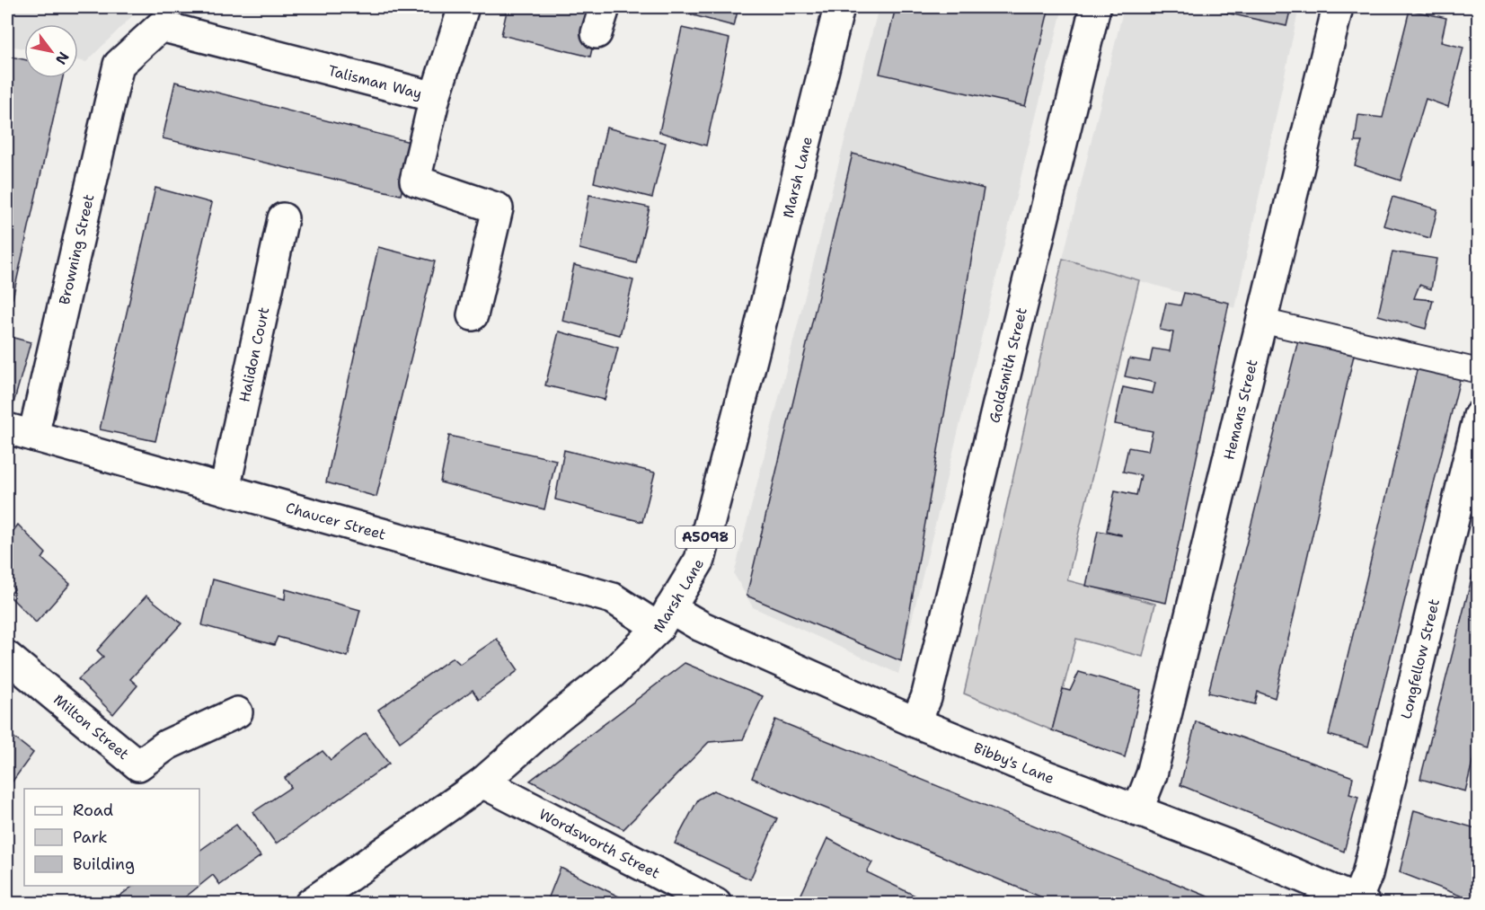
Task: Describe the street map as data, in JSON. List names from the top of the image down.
{
  "streets": {
    "street": [
      "Talisman Way",
      "Marsh Lane",
      "Browning Street",
      "Halidon Court",
      "Goldsmith Street",
      "Hemans Street",
      "Chaucer Street",
      "A5098",
      "Longfellow Street",
      "Milton Street",
      "Bibby's Lane",
      "Wordsworth Street"
    ]
  },
  "crossings": [
    ["Talisman Way", "Browning Street"],
    ["Marsh Lane", "Chaucer Street"],
    ["Marsh Lane", "Bibby's Lane"],
    ["Marsh Lane", "Wordsworth Street"],
    ["Browning Street", "Chaucer Street"],
    ["Halidon Court", "Chaucer Street"],
    ["Goldsmith Street", "Bibby's Lane"],
    ["Hemans Street", "Bibby's Lane"],
    ["Chaucer Street", "Bibby's Lane"],
    ["Longfellow Street", "Bibby's Lane"]
  ],
  "legend": ["Road", "Park", "Building"],
  "north": "bottom right"
}
